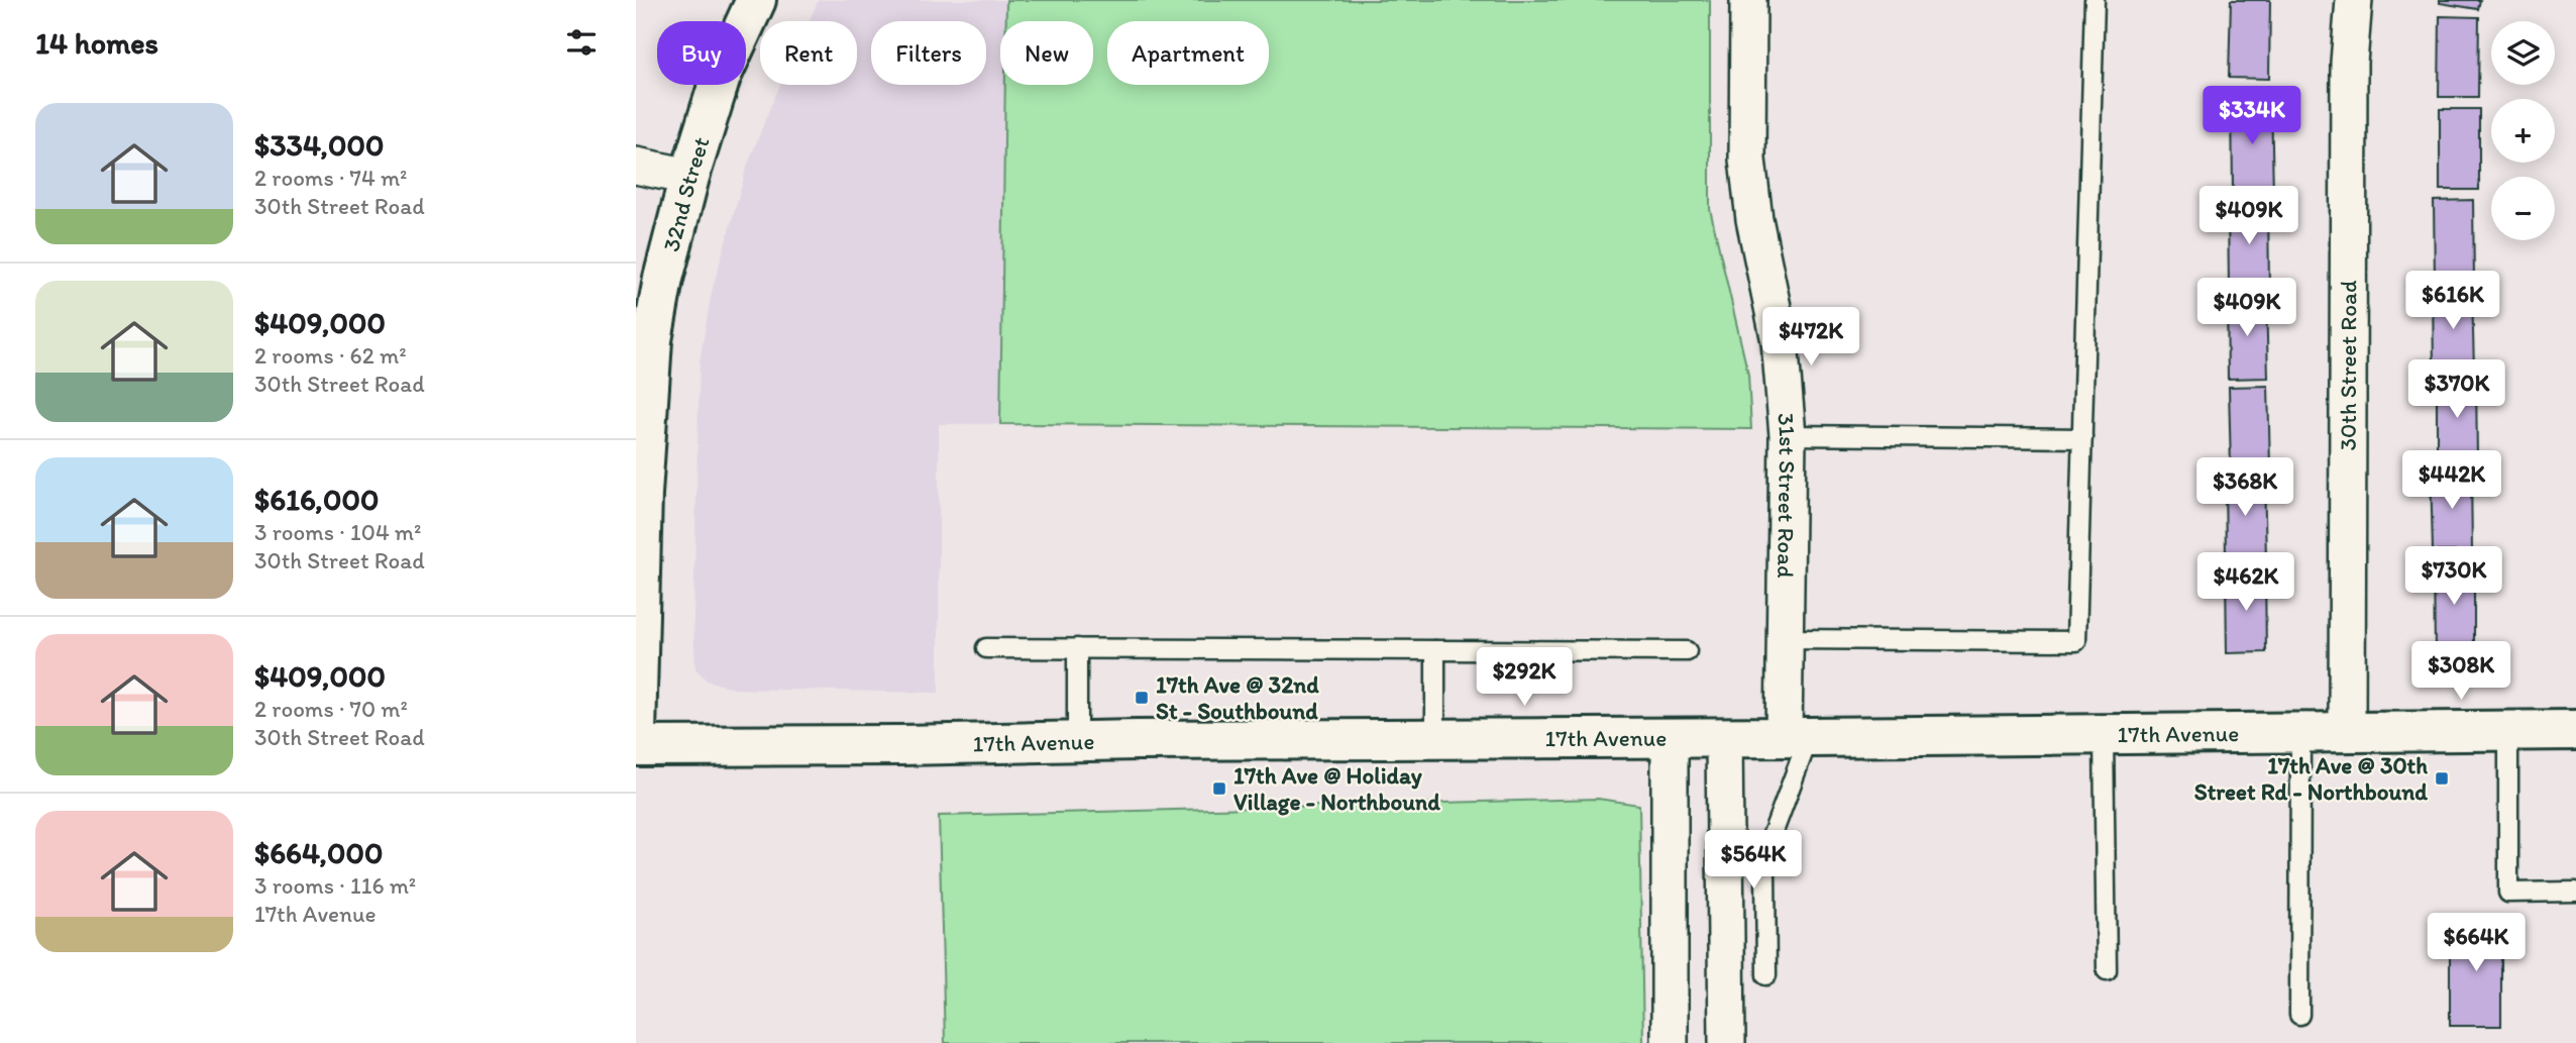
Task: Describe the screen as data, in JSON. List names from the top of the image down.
{
  "streets": {
    "main road": ["32nd Street", "17th Avenue"],
    "street": ["30th Street Road", "31st Street Road"]
  },
  "crossings": [
    ["30th Street Road", "17th Avenue"],
    ["31st Street Road", "17th Avenue"]
  ],
  "places": {
    "transit": ["17th Ave @ 32nd St - Southbound", "17th Ave @ 30th Street Rd - Northbound", "17th Ave @ Holiday Village - Northbound"]
  },
  "page": {
    "heading": "14 homes",
    "map_buttons": ["+", "−"],
    "chip": [
      "Buy",
      "Rent",
      "Filters",
      "New",
      "Apartment"
    ],
    "list": [
      {
        "name": "$334,000",
        "note": "2 rooms · 74 m² · 30th Street Road"
      },
      {
        "name": "$409,000",
        "note": "2 rooms · 62 m² · 30th Street Road"
      },
      {
        "name": "$616,000",
        "note": "3 rooms · 104 m² · 30th Street Road"
      },
      {
        "name": "$409,000",
        "note": "2 rooms · 70 m² · 30th Street Road"
      },
      {
        "name": "$664,000",
        "note": "3 rooms · 116 m² · 17th Avenue"
      }
    ],
    "price": [
      "$334K",
      "$409K",
      "$616K",
      "$409K",
      "$472K",
      "$370K",
      "$442K",
      "$368K",
      "$730K",
      "$462K",
      "$308K",
      "$292K",
      "$564K",
      "$664K"
    ]
  }
}
